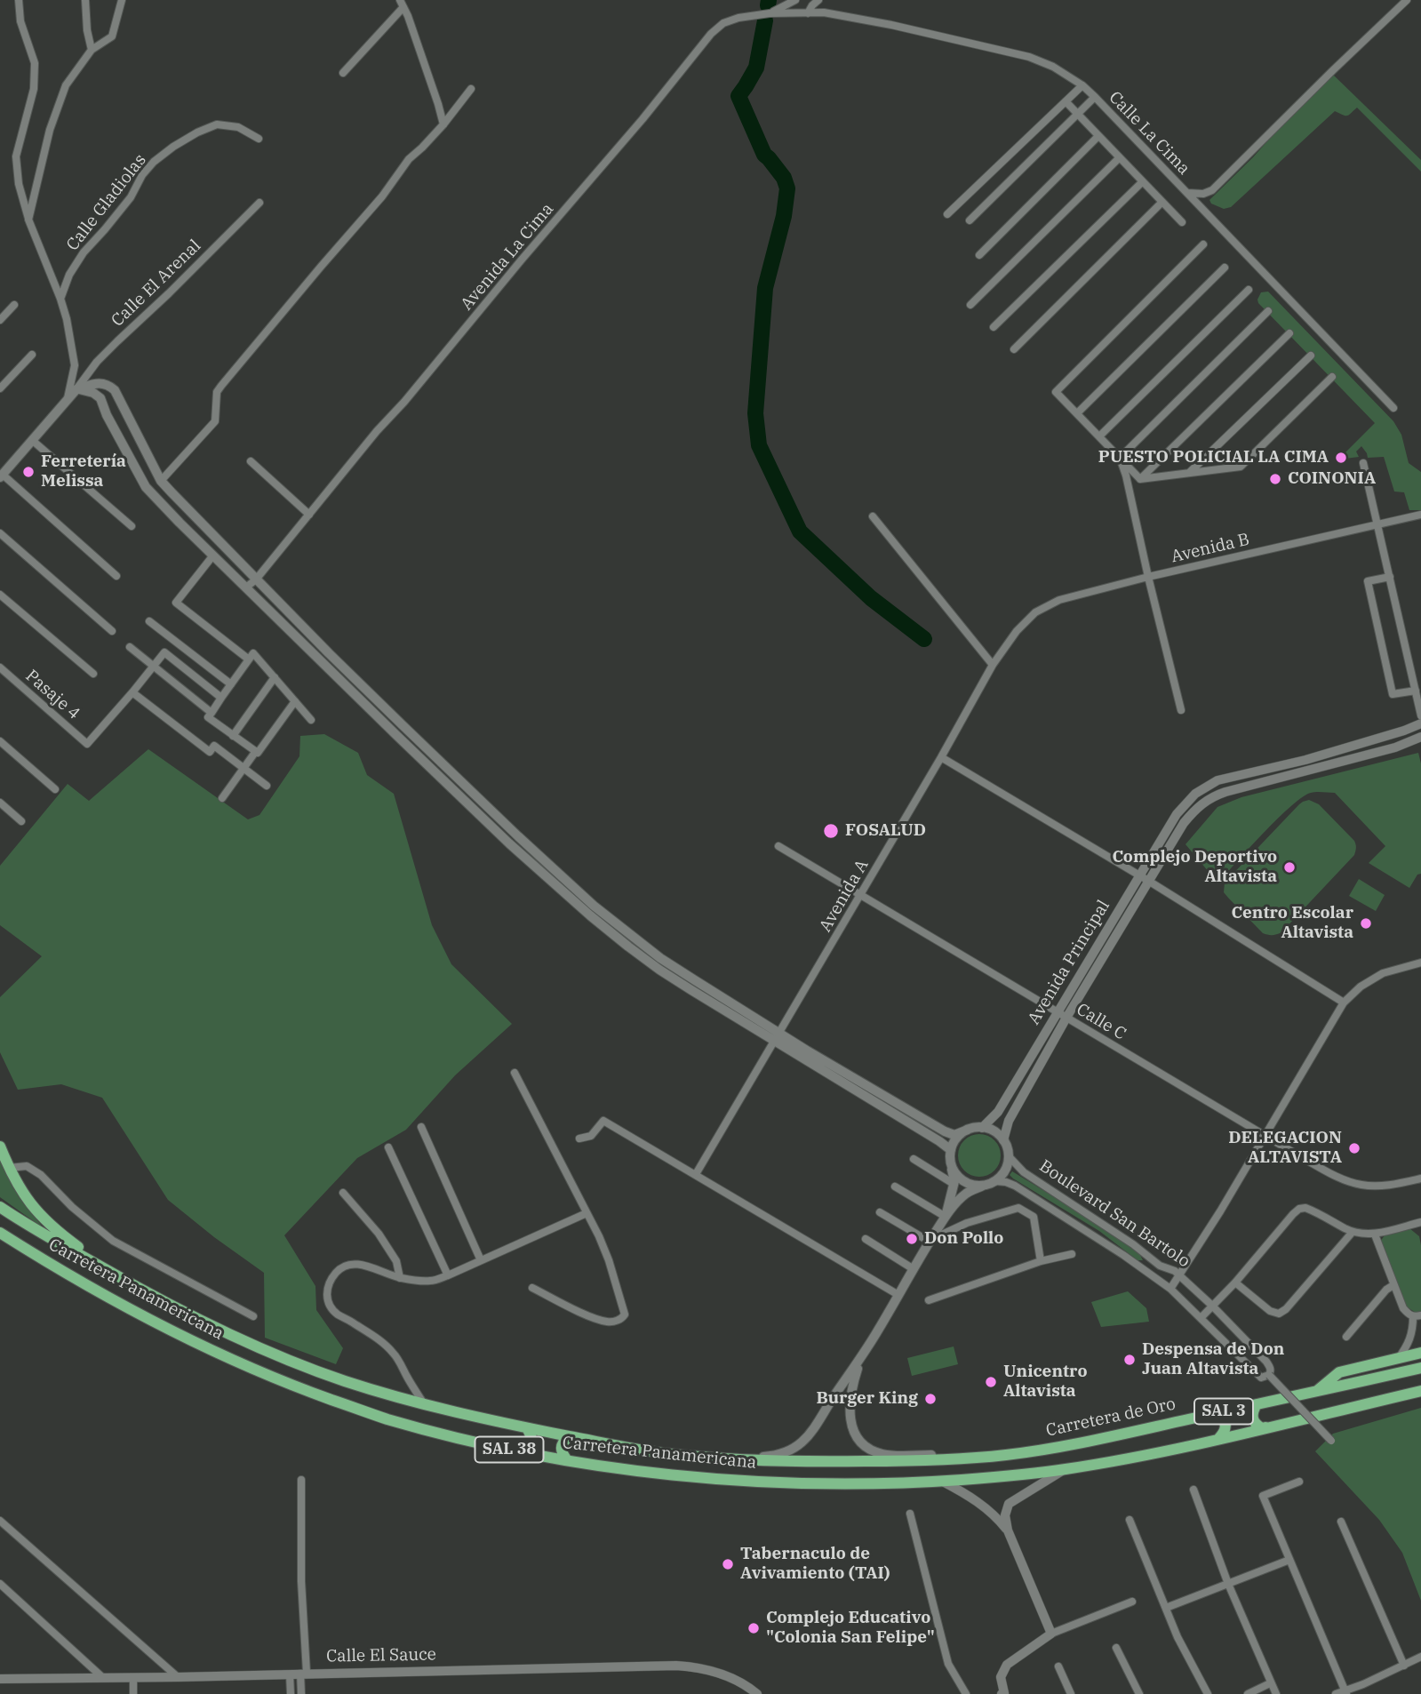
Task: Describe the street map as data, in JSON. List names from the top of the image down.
{
  "streets": {
    "highway": [
      "Carretera Panamericana",
      "SAL 3",
      "Carretera de Oro",
      "SAL 38"
    ],
    "street": [
      "Calle La Cima",
      "Calle Gladiolas",
      "Avenida La Cima",
      "Calle El Arenal",
      "Avenida B",
      "Pasaje 4",
      "Avenida A",
      "Avenida Principal",
      "Calle C",
      "Boulevard San Bartolo",
      "Calle El Sauce"
    ]
  },
  "crossings": [
    ["Calle La Cima", "Avenida La Cima"],
    ["Avenida B", "Avenida A"],
    ["Avenida A", "Calle C"],
    ["Avenida Principal", "Calle C"],
    ["Avenida Principal", "Boulevard San Bartolo"],
    ["Carretera Panamericana", "SAL 3"],
    ["Carretera Panamericana", "Carretera de Oro"]
  ],
  "places": [
    "PUESTO POLICIAL LA CIMA",
    "Ferretería Melissa",
    "COINONIA",
    "FOSALUD",
    "Complejo Deportivo Altavista",
    "Centro Escolar Altavista",
    "DELEGACION ALTAVISTA",
    "Don Pollo",
    "Despensa de Don Juan Altavista",
    "Unicentro Altavista",
    "Burger King",
    "Tabernaculo de Avivamiento (TAI)",
    "Complejo Educativo \"Colonia San Felipe\""
  ]
}
